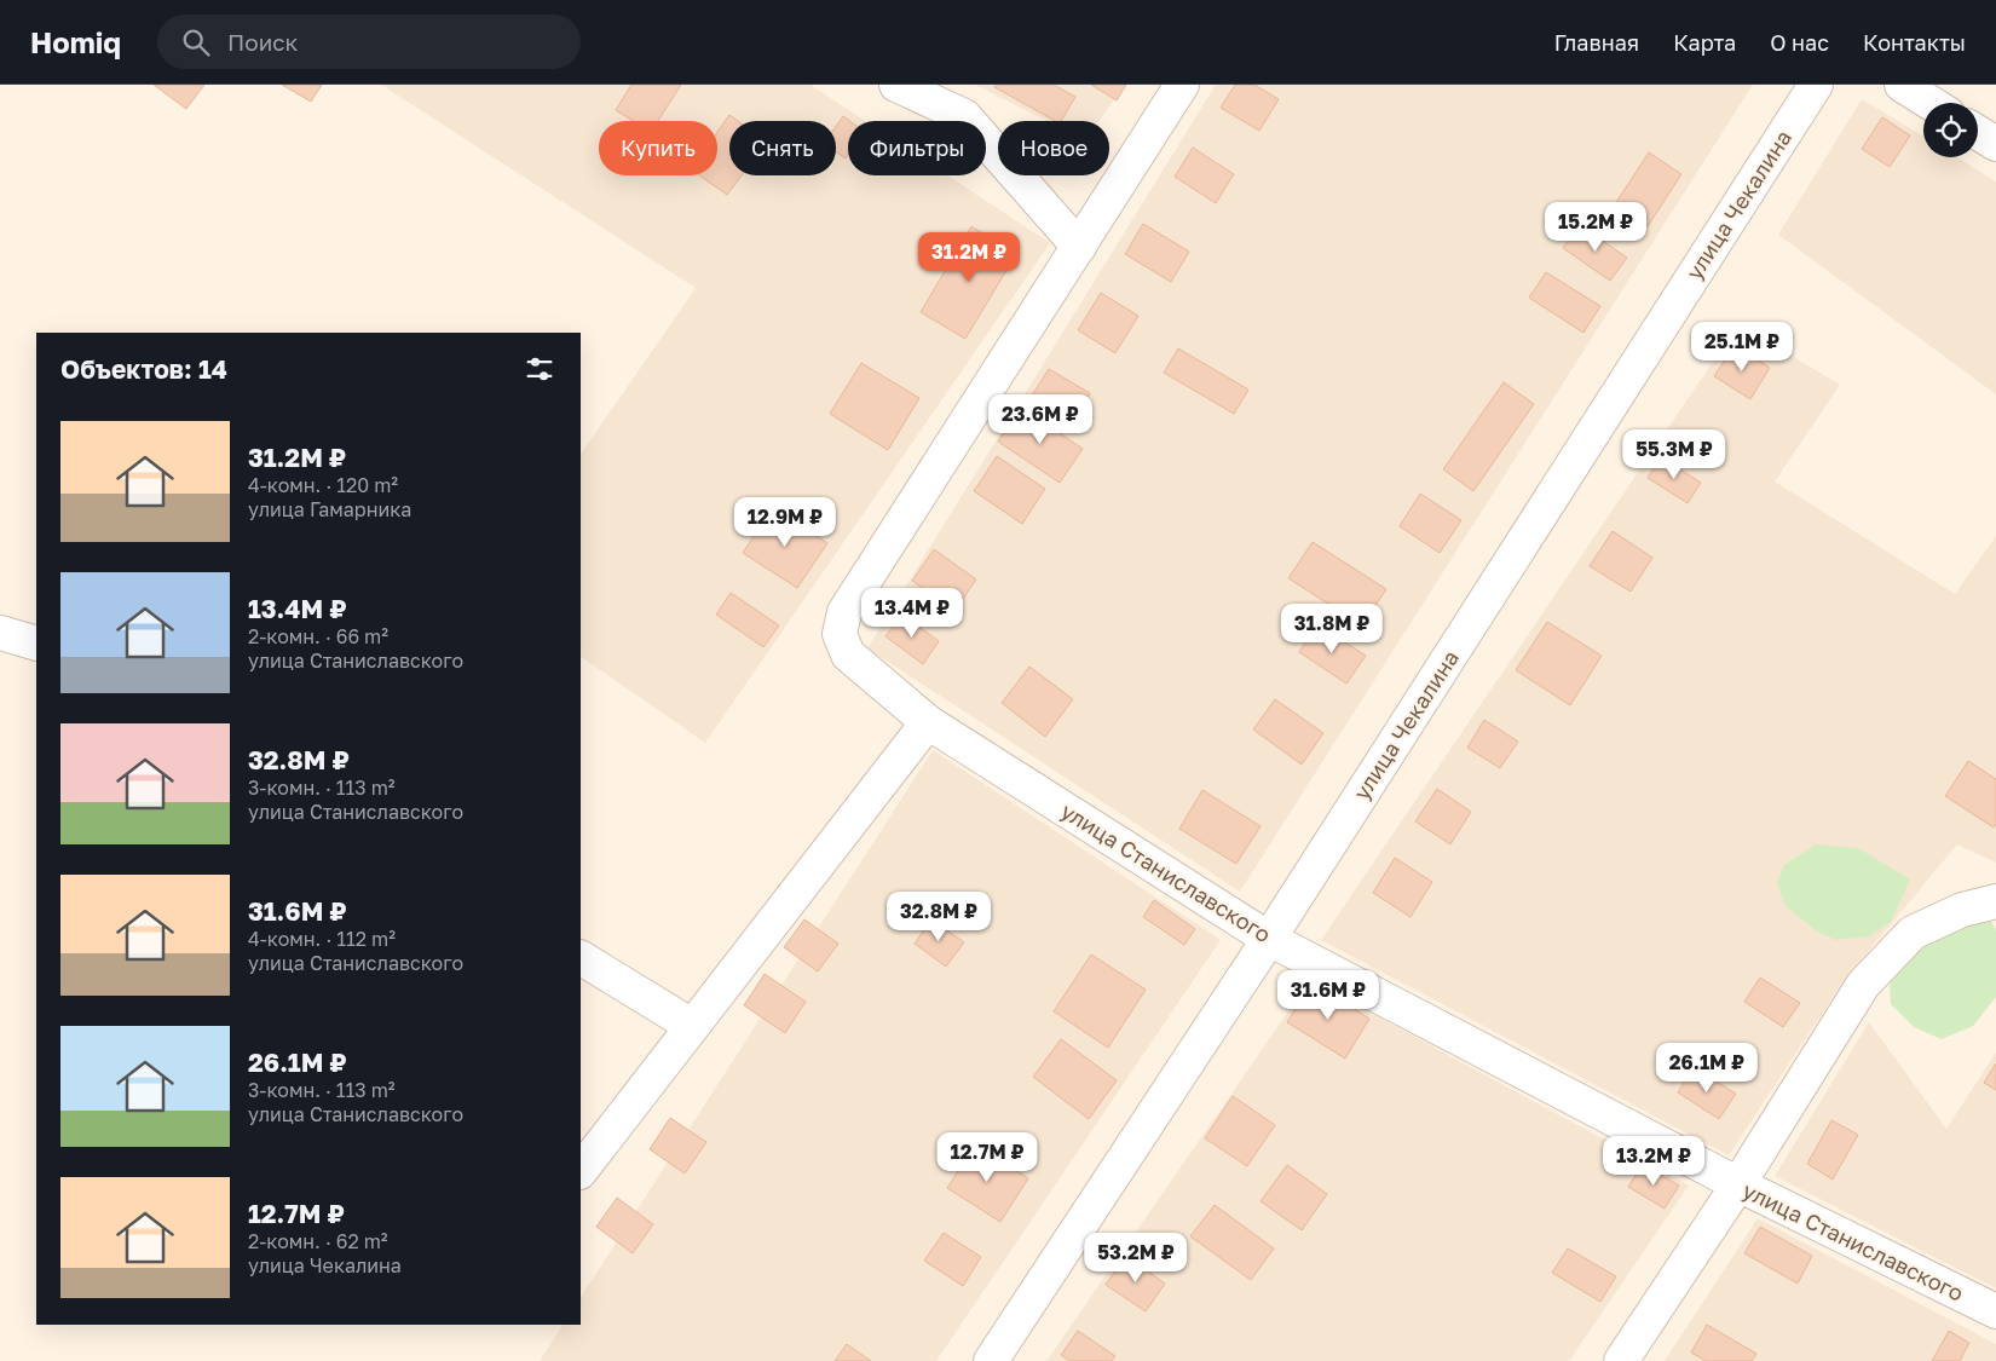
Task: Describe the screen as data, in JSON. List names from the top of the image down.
{
  "streets": {
    "street": ["улица Чекалина", "улица Станиславского"]
  },
  "crossings": [
    ["улица Чекалина", "улица Станиславского"]
  ],
  "page": {
    "header": "Homiq",
    "search": "Поиск",
    "nav": [
      "Главная",
      "Карта",
      "О нас",
      "Контакты"
    ],
    "chip": [
      "Купить",
      "Снять",
      "Фильтры",
      "Новое"
    ],
    "price": [
      "15.2M ₽",
      "31.2M ₽",
      "25.1M ₽",
      "23.6M ₽",
      "55.3M ₽",
      "12.9M ₽",
      "13.4M ₽",
      "31.8M ₽",
      "32.8M ₽",
      "31.6M ₽",
      "26.1M ₽",
      "12.7M ₽",
      "13.2M ₽",
      "53.2M ₽"
    ],
    "heading": "Объектов: 14",
    "list": [
      {
        "name": "31.2M ₽",
        "note": "4-комн. · 120 m² · улица Гамарника"
      },
      {
        "name": "13.4M ₽",
        "note": "2-комн. · 66 m² · улица Станиславского"
      },
      {
        "name": "32.8M ₽",
        "note": "3-комн. · 113 m² · улица Станиславского"
      },
      {
        "name": "31.6M ₽",
        "note": "4-комн. · 112 m² · улица Станиславского"
      },
      {
        "name": "26.1M ₽",
        "note": "3-комн. · 113 m² · улица Станиславского"
      },
      {
        "name": "12.7M ₽",
        "note": "2-комн. · 62 m² · улица Чекалина"
      }
    ]
  }
}
